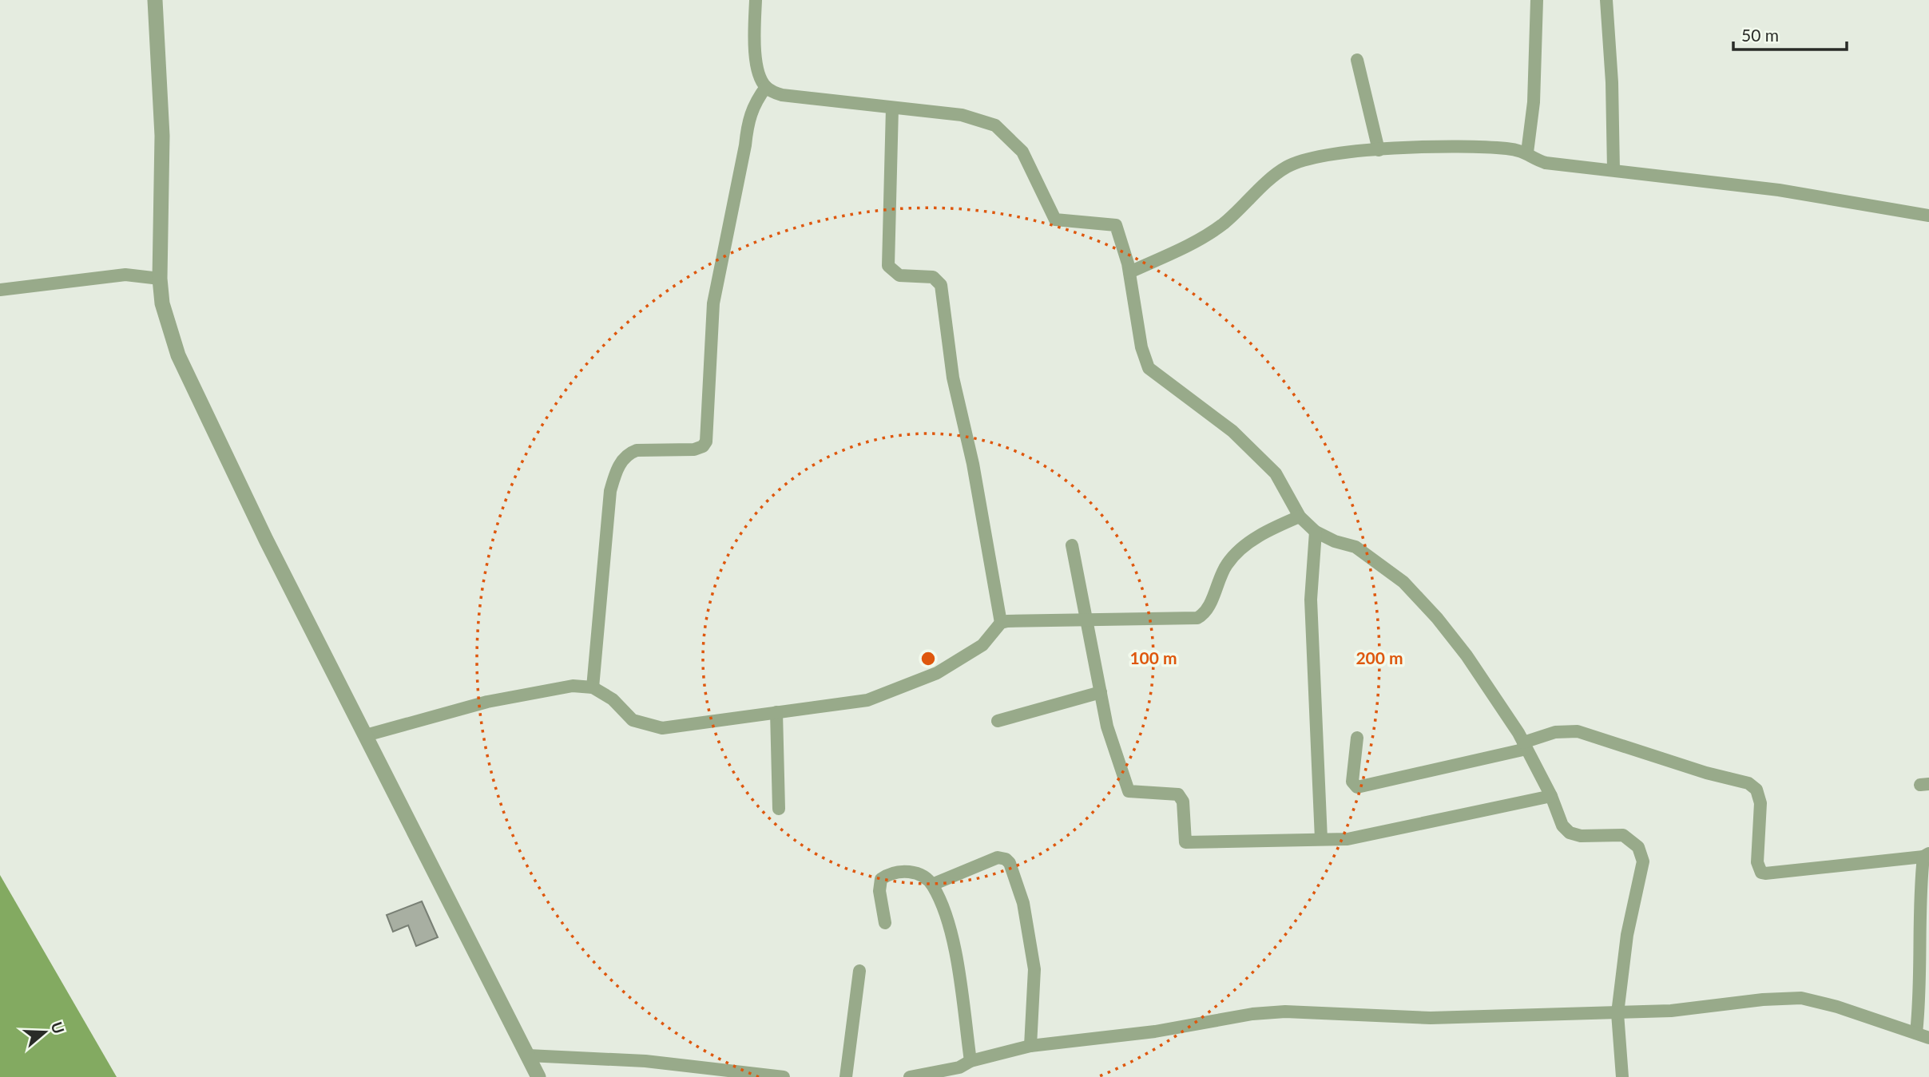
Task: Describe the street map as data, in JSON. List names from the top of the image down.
{
  "scale_bar": "50 m",
  "north": "right",
  "rings": ["100 m", "200 m"]
}
